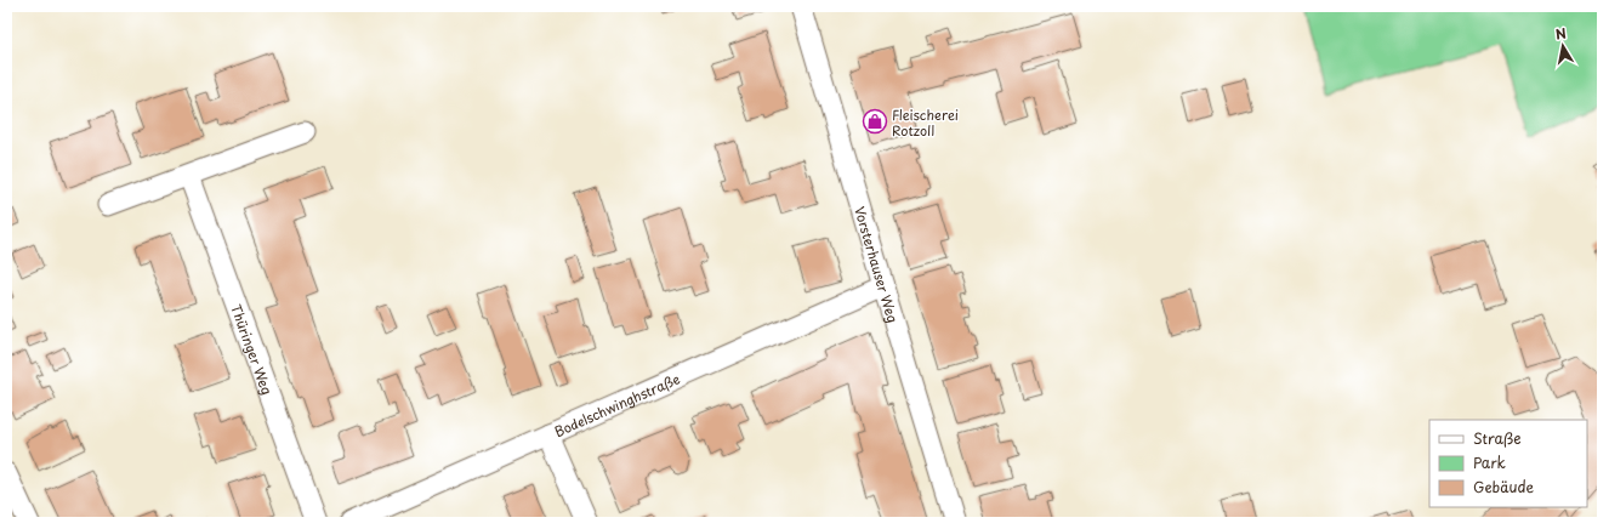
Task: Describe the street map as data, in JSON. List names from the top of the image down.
{
  "streets": {
    "street": ["Vorsterhauser Weg", "Thüringer Weg", "Bodelschwinghstraße"]
  },
  "crossings": [
    ["Vorsterhauser Weg", "Bodelschwinghstraße"]
  ],
  "places": {
    "shop": ["Fleischerei Rotzoll"]
  },
  "legend": ["Straße", "Park", "Gebäude"],
  "north": "top"
}
